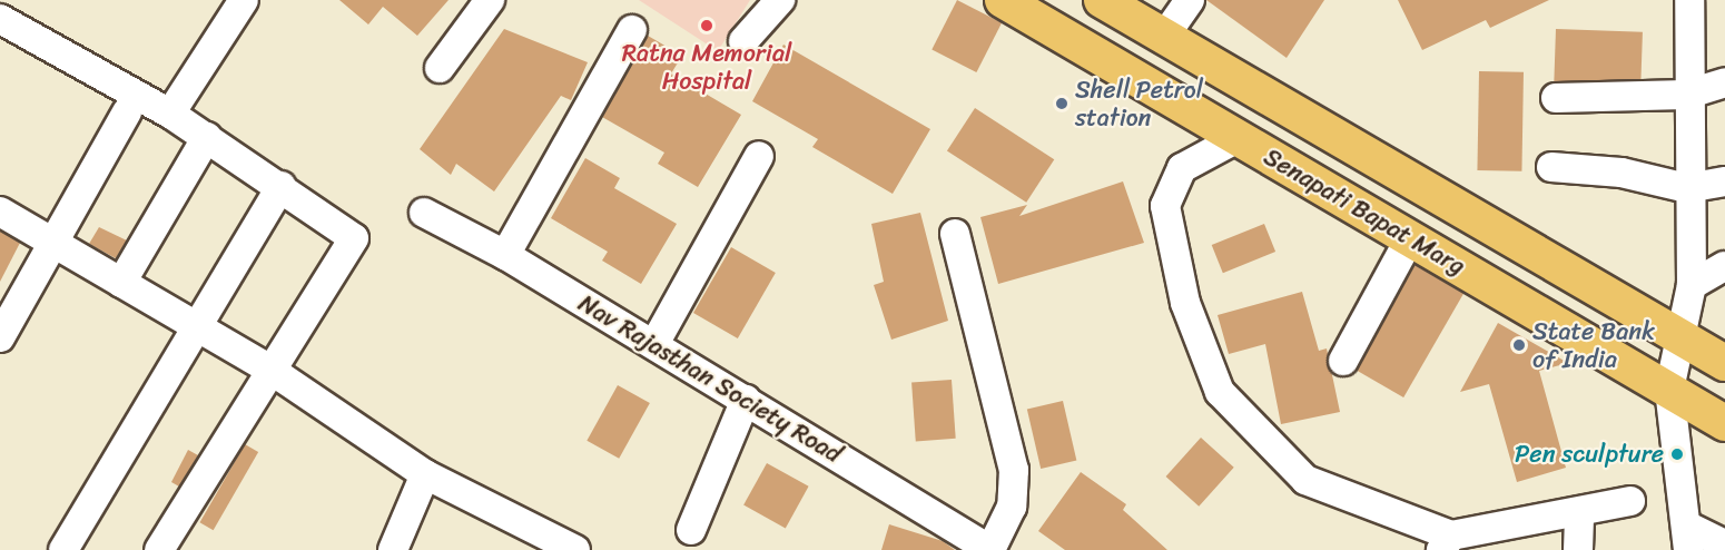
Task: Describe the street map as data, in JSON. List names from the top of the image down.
{
  "streets": {
    "main road": ["Senapati Bapat Marg"],
    "street": ["Nav Rajasthan Society Road"]
  },
  "places": [
    "Ratna Memorial Hospital",
    "Shell Petrol station",
    "State Bank of India",
    "Pen sculpture"
  ]
}
